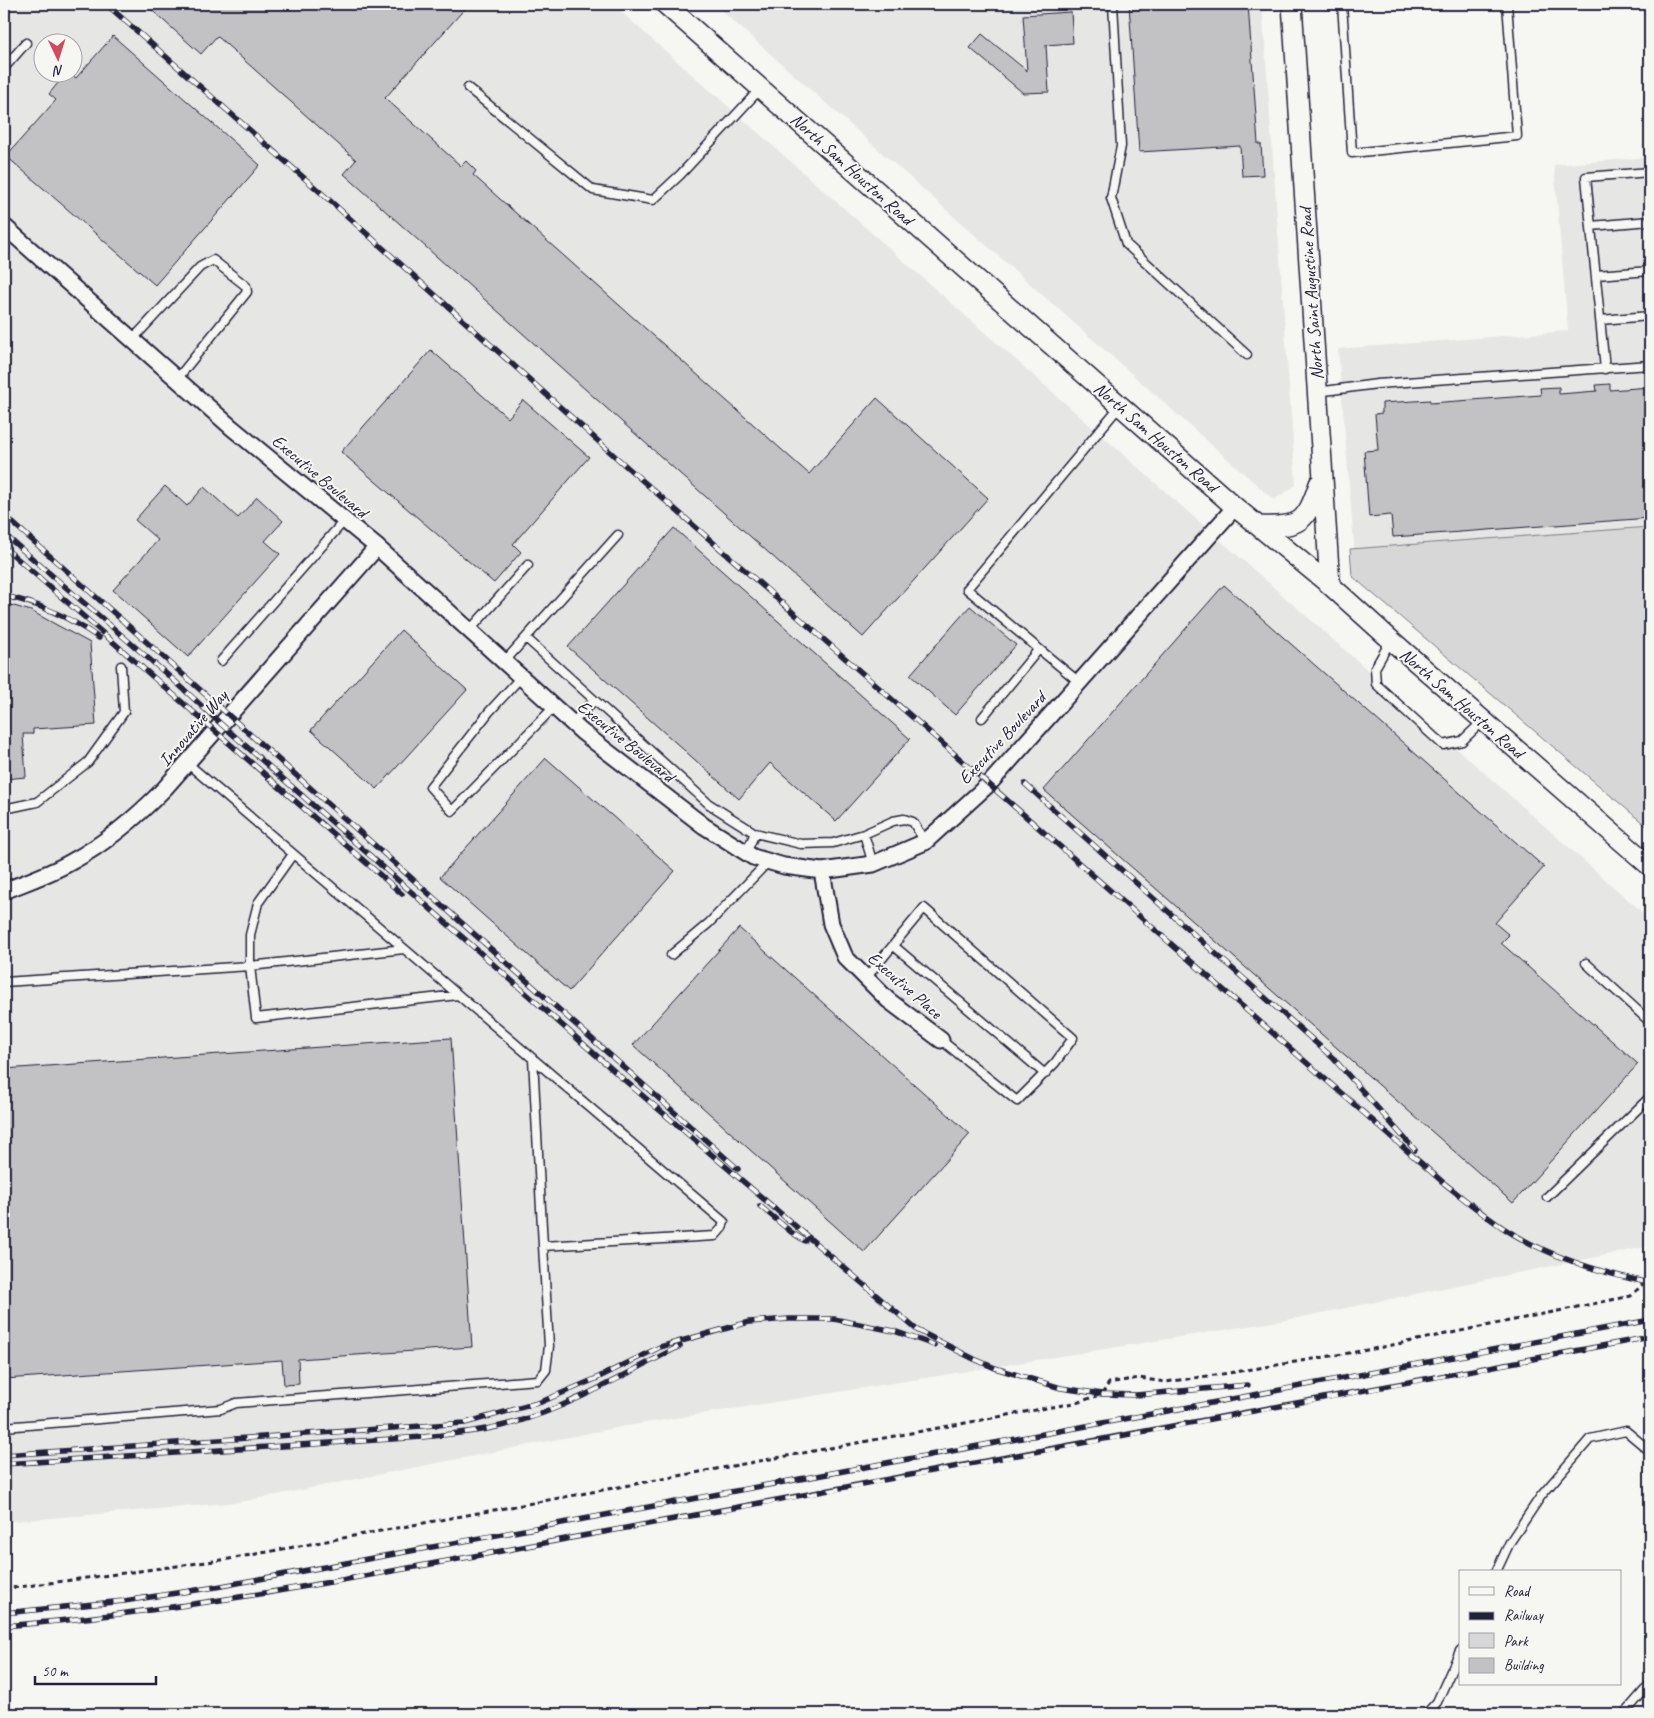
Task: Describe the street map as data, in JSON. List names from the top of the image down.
{
  "streets": {
    "street": [
      "North Sam Houston Road",
      "North Saint Augustine Road",
      "Executive Boulevard",
      "Innovative Way",
      "Executive Place"
    ]
  },
  "crossings": [
    ["North Sam Houston Road", "North Saint Augustine Road"],
    ["North Sam Houston Road", "Executive Boulevard"],
    ["Executive Boulevard", "Innovative Way"],
    ["Executive Boulevard", "Executive Place"]
  ],
  "legend": [
    "Road",
    "Railway",
    "Park",
    "Building"
  ],
  "scale_bar": "50 m",
  "north": "bottom"
}
